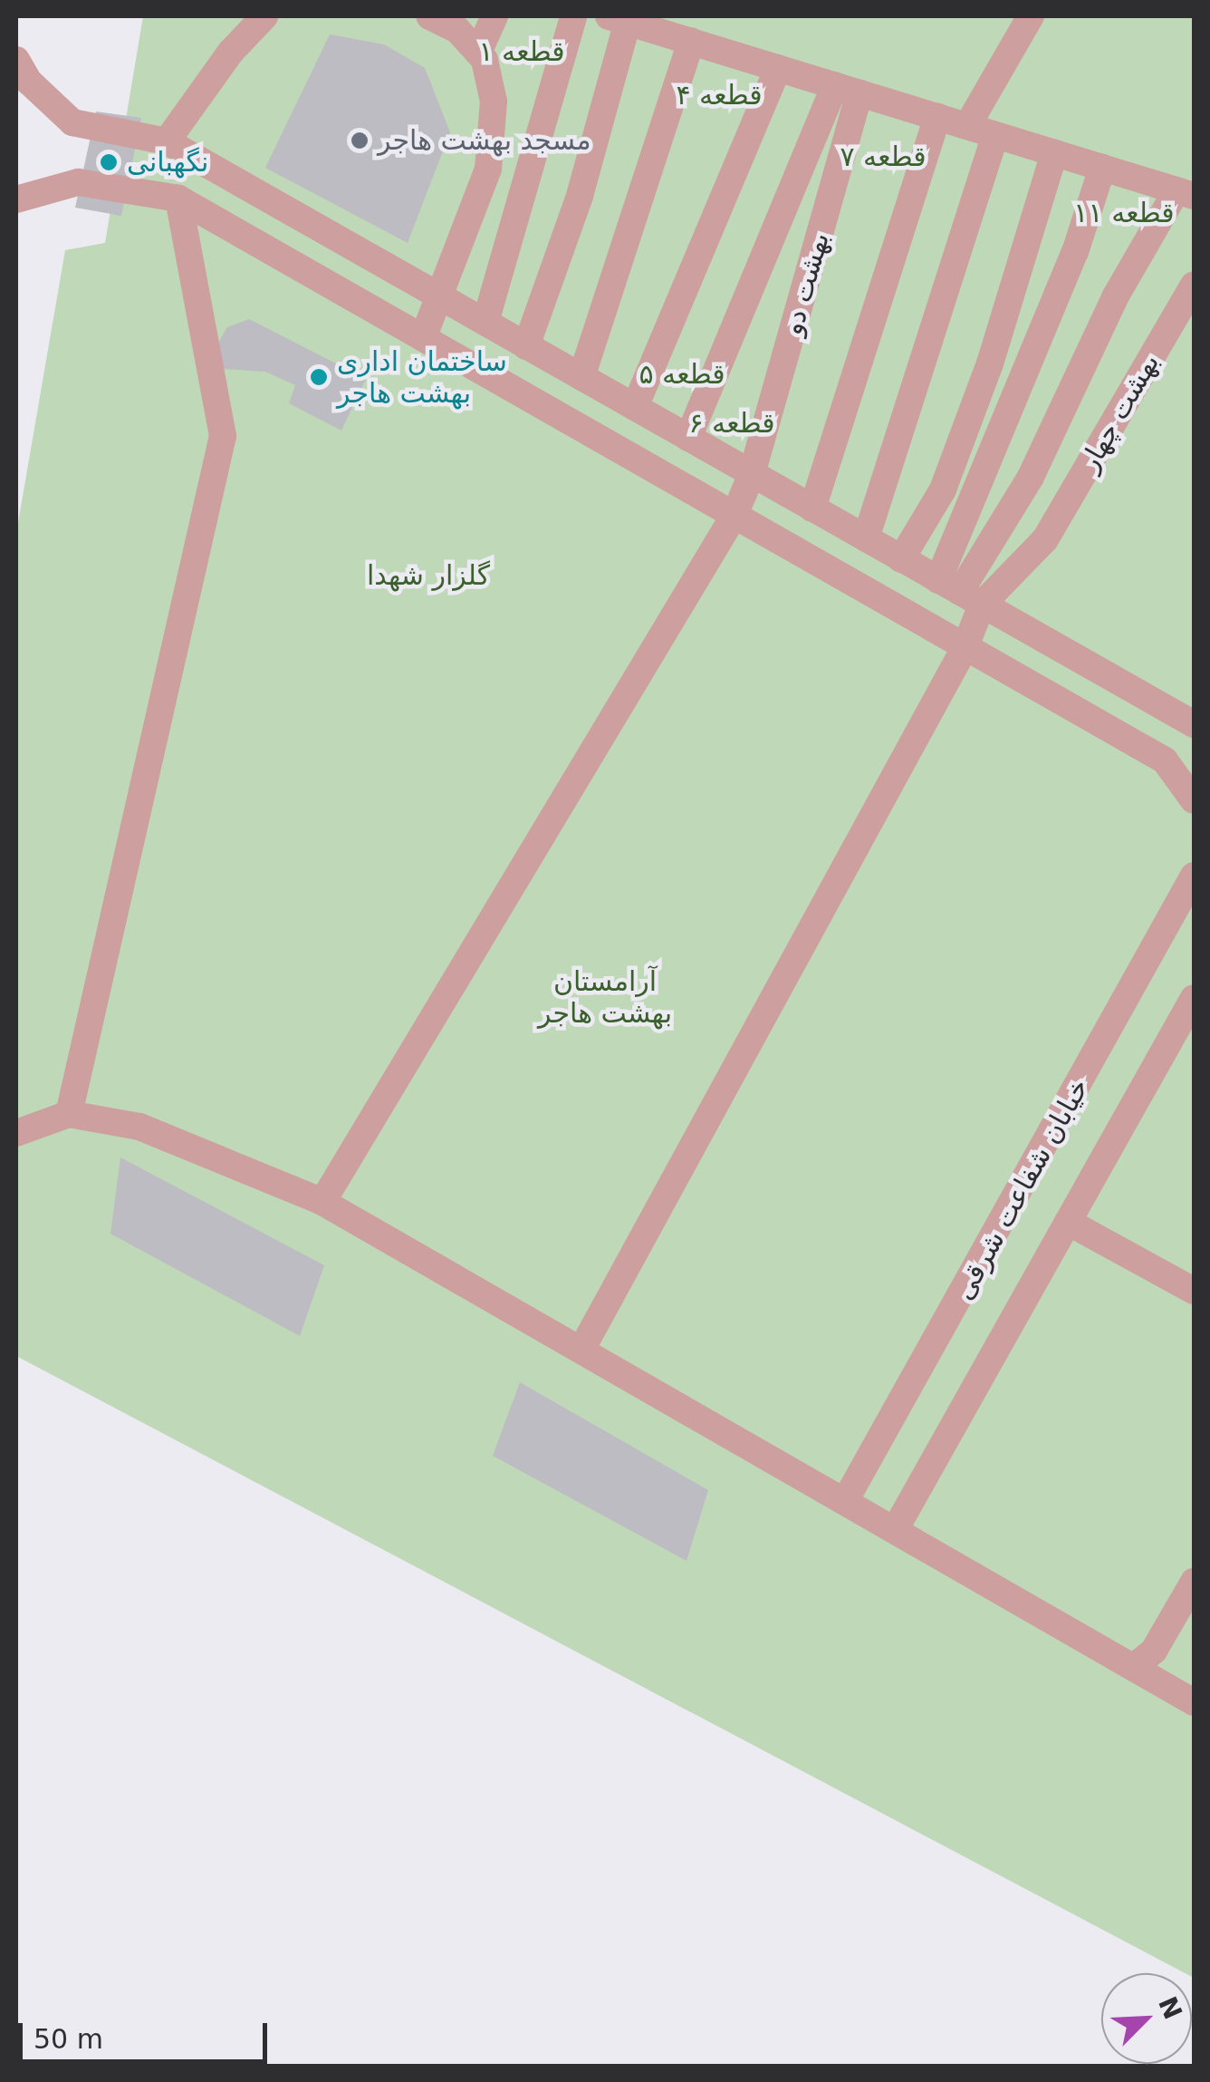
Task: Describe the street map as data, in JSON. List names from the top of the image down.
{
  "streets": {
    "street": ["بهشت دو", "بهشت چهار", "خیابان شفاعت شرقی"]
  },
  "parks": [
    "قطعه ۱",
    "قطعه ۴",
    "قطعه ۷",
    "قطعه ۱۱",
    "قطعه ۵",
    "قطعه ۶",
    "گلزار شهدا",
    "آرامستان بهشت هاجر"
  ],
  "places": ["مسجد بهشت هاجر", "نگهبانی", "ساختمان اداری بهشت هاجر"],
  "scale_bar": "50 m",
  "north": "top right"
}
